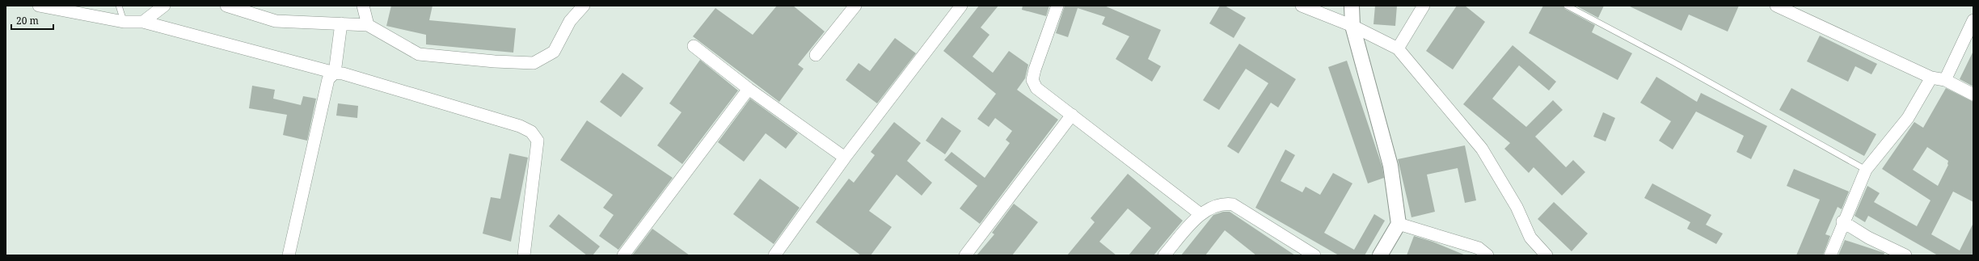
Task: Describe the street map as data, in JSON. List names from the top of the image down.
{
  "scale_bar": "20 m"
}
